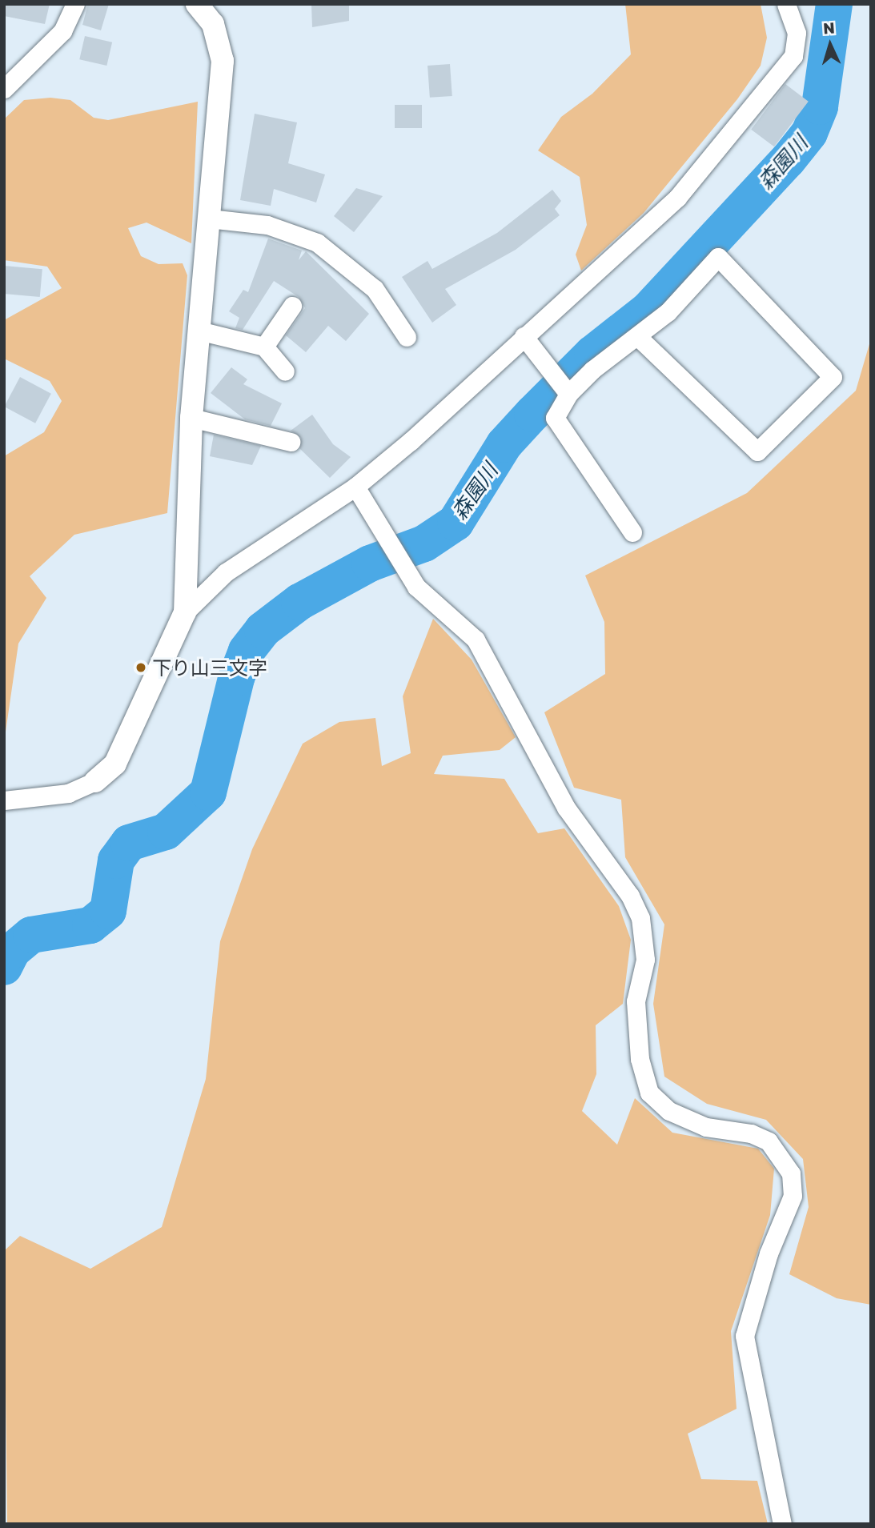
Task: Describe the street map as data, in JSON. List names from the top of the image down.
{
  "water": ["森園川"],
  "places": ["下り山三文字"],
  "north": "top"
}
